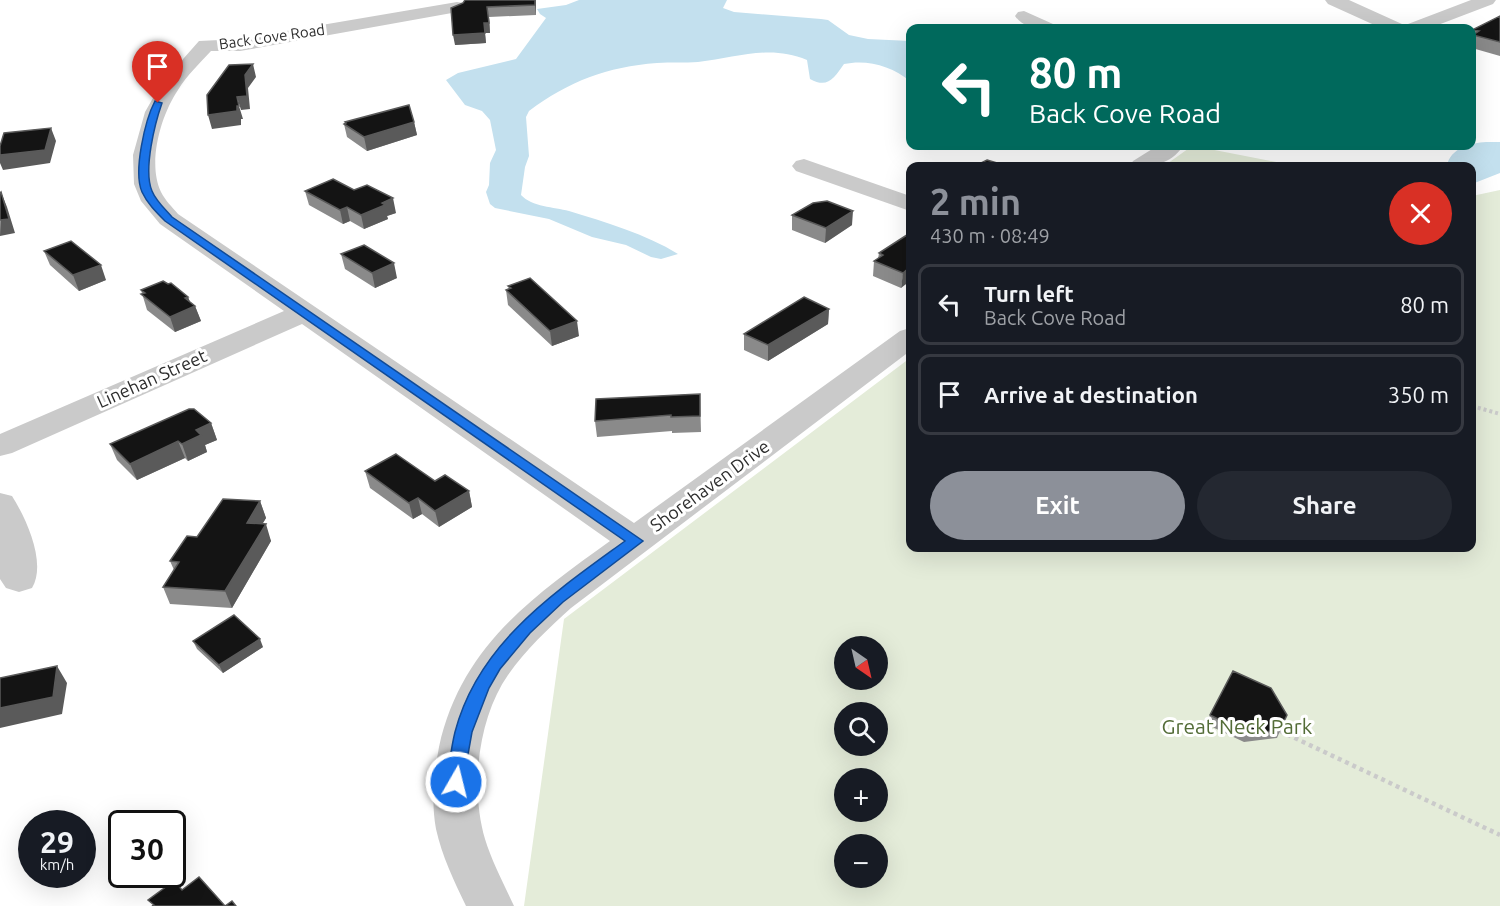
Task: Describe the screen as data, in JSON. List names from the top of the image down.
{
  "streets": {
    "street": ["Back Cove Road", "Linehan Street", "Shorehaven Drive"]
  },
  "crossings": [
    ["Back Cove Road", "Linehan Street"],
    ["Back Cove Road", "Shorehaven Drive"]
  ],
  "parks": ["Great Neck Park"],
  "north": "bottom right",
  "page": {
    "turn": ["80 m", "Back Cove Road"],
    "heading": ["2 min", "430 m · 08:49"],
    "list": [
      {
        "name": "Turn left",
        "note": "Back Cove Road",
        "value": "80 m"
      },
      {
        "name": "Arrive at destination",
        "value": "350 m"
      }
    ],
    "buttons": ["Exit", "Share"],
    "map_buttons": ["+", "−"],
    "speed": "29 km/h",
    "limit": "30"
  }
}
